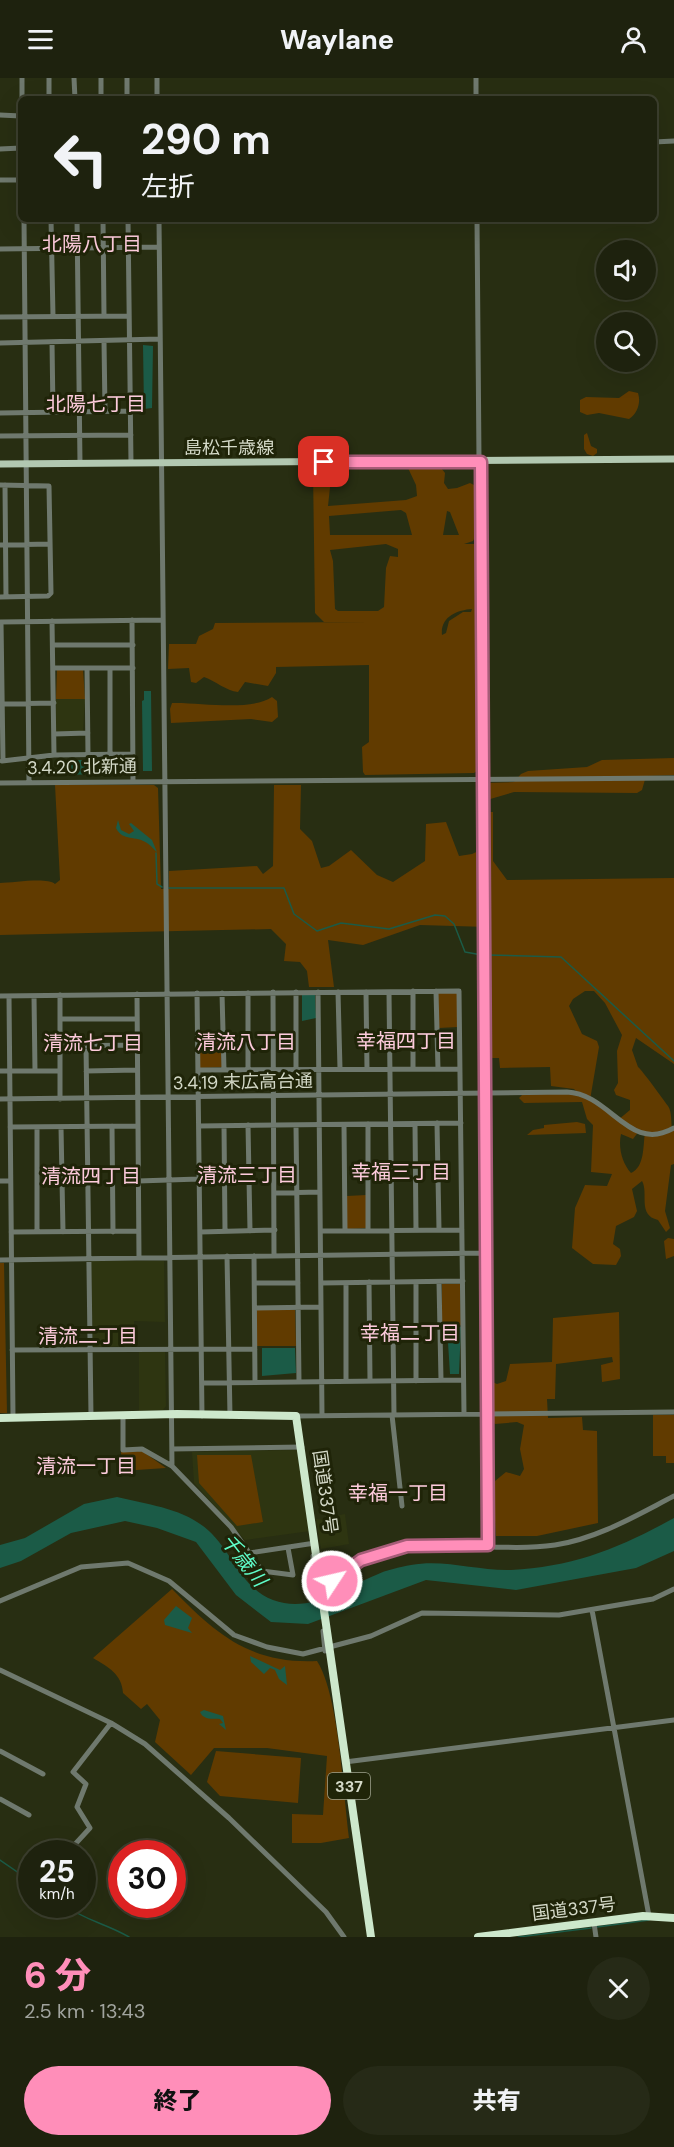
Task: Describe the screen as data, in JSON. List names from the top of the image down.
{
  "streets": {
    "highway": ["国道337号", "337"],
    "main road": ["島松千歳線"],
    "street": ["3.4.20 北新通", "3.4.19 末広高台通"]
  },
  "districts": [
    "北陽八丁目",
    "北陽七丁目",
    "幸福四丁目",
    "清流八丁目",
    "清流七丁目",
    "幸福三丁目",
    "清流三丁目",
    "清流四丁目",
    "幸福二丁目",
    "清流二丁目",
    "清流一丁目",
    "幸福一丁目"
  ],
  "water": ["千歳川"],
  "page": {
    "header": "Waylane",
    "turn": ["290 m", "左折"],
    "speed": "25 km/h",
    "limit": "30",
    "heading": ["6 分", "2.5 km · 13:43"],
    "buttons": ["終了", "共有"]
  }
}
